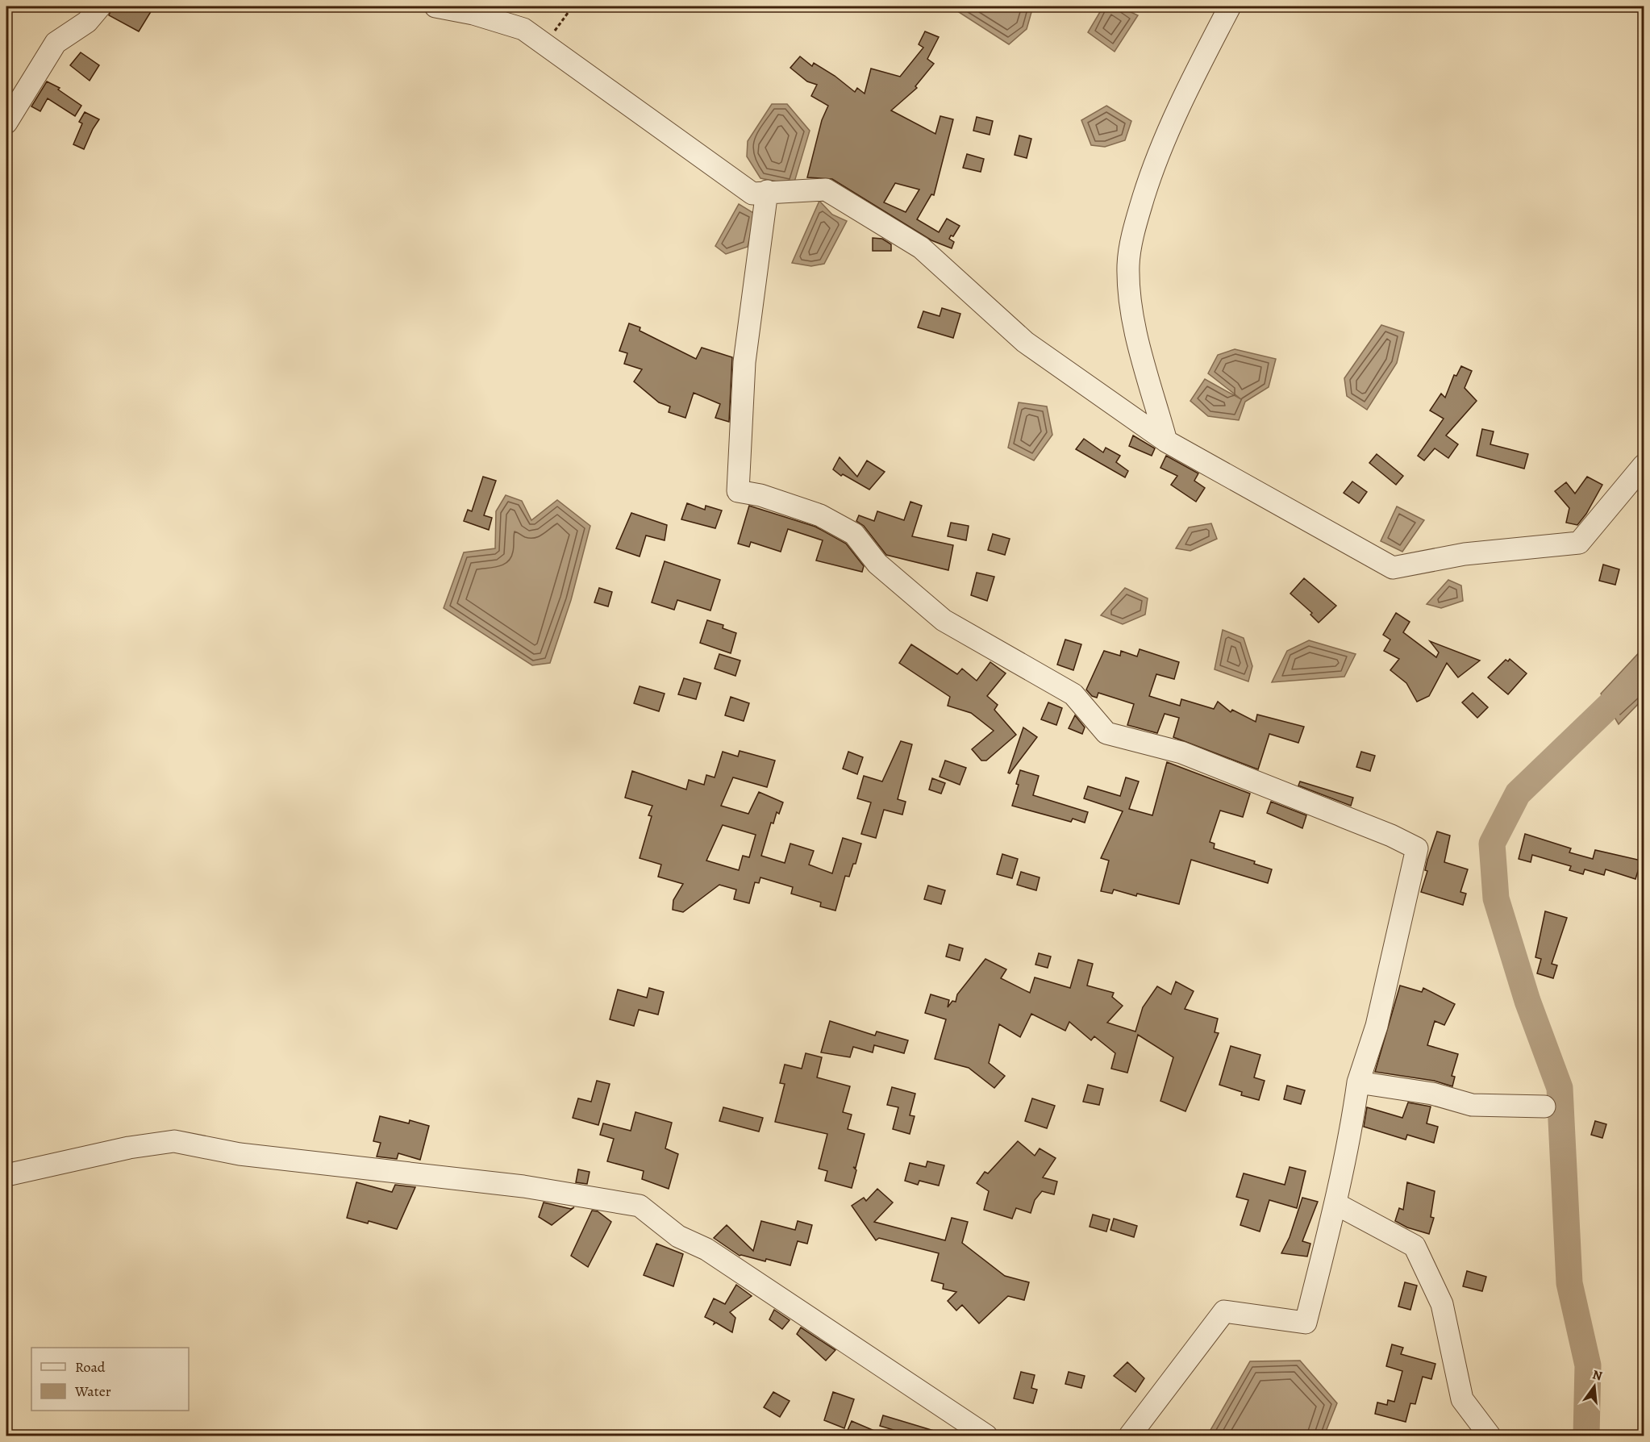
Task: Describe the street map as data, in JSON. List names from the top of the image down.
{
  "legend": ["Road", "Water"],
  "north": "top"
}
